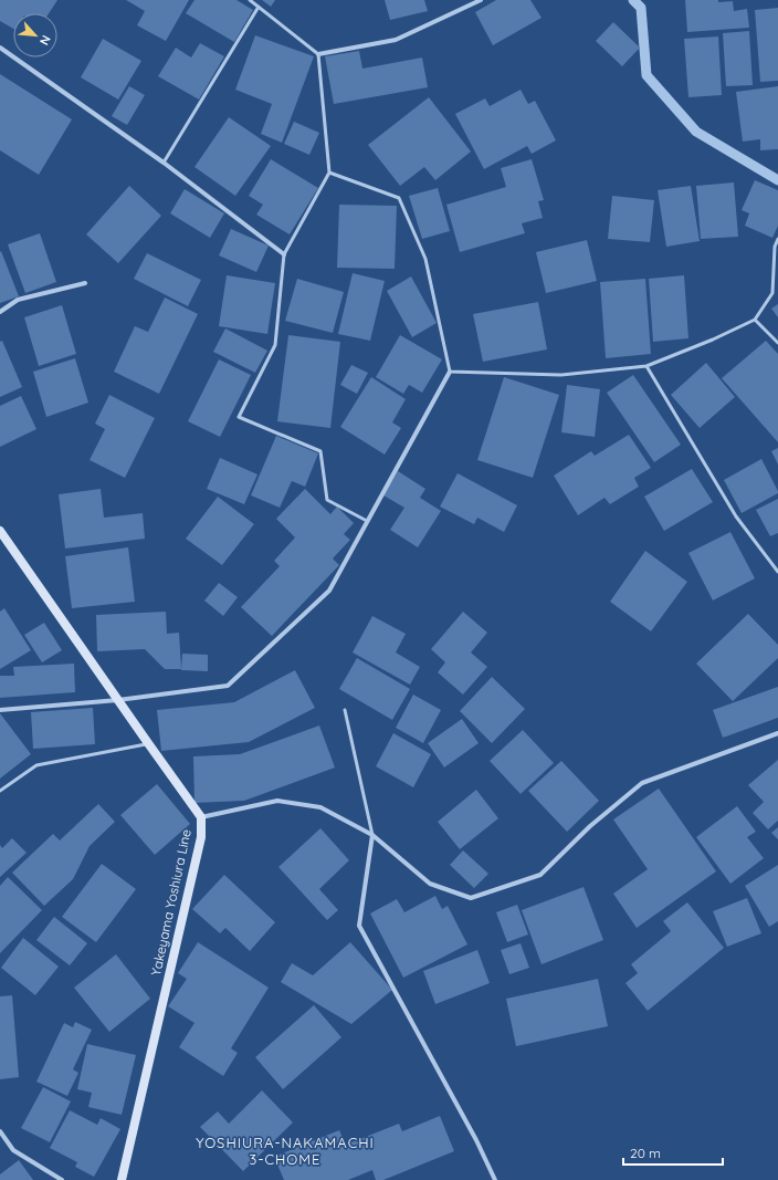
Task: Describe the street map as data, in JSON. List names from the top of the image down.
{
  "streets": {
    "main road": ["Yakeyama Yoshiura Line"]
  },
  "districts": ["YOSHIURA-NAKAMACHI 3-CHOME"],
  "scale_bar": "20 m",
  "north": "bottom right"
}
